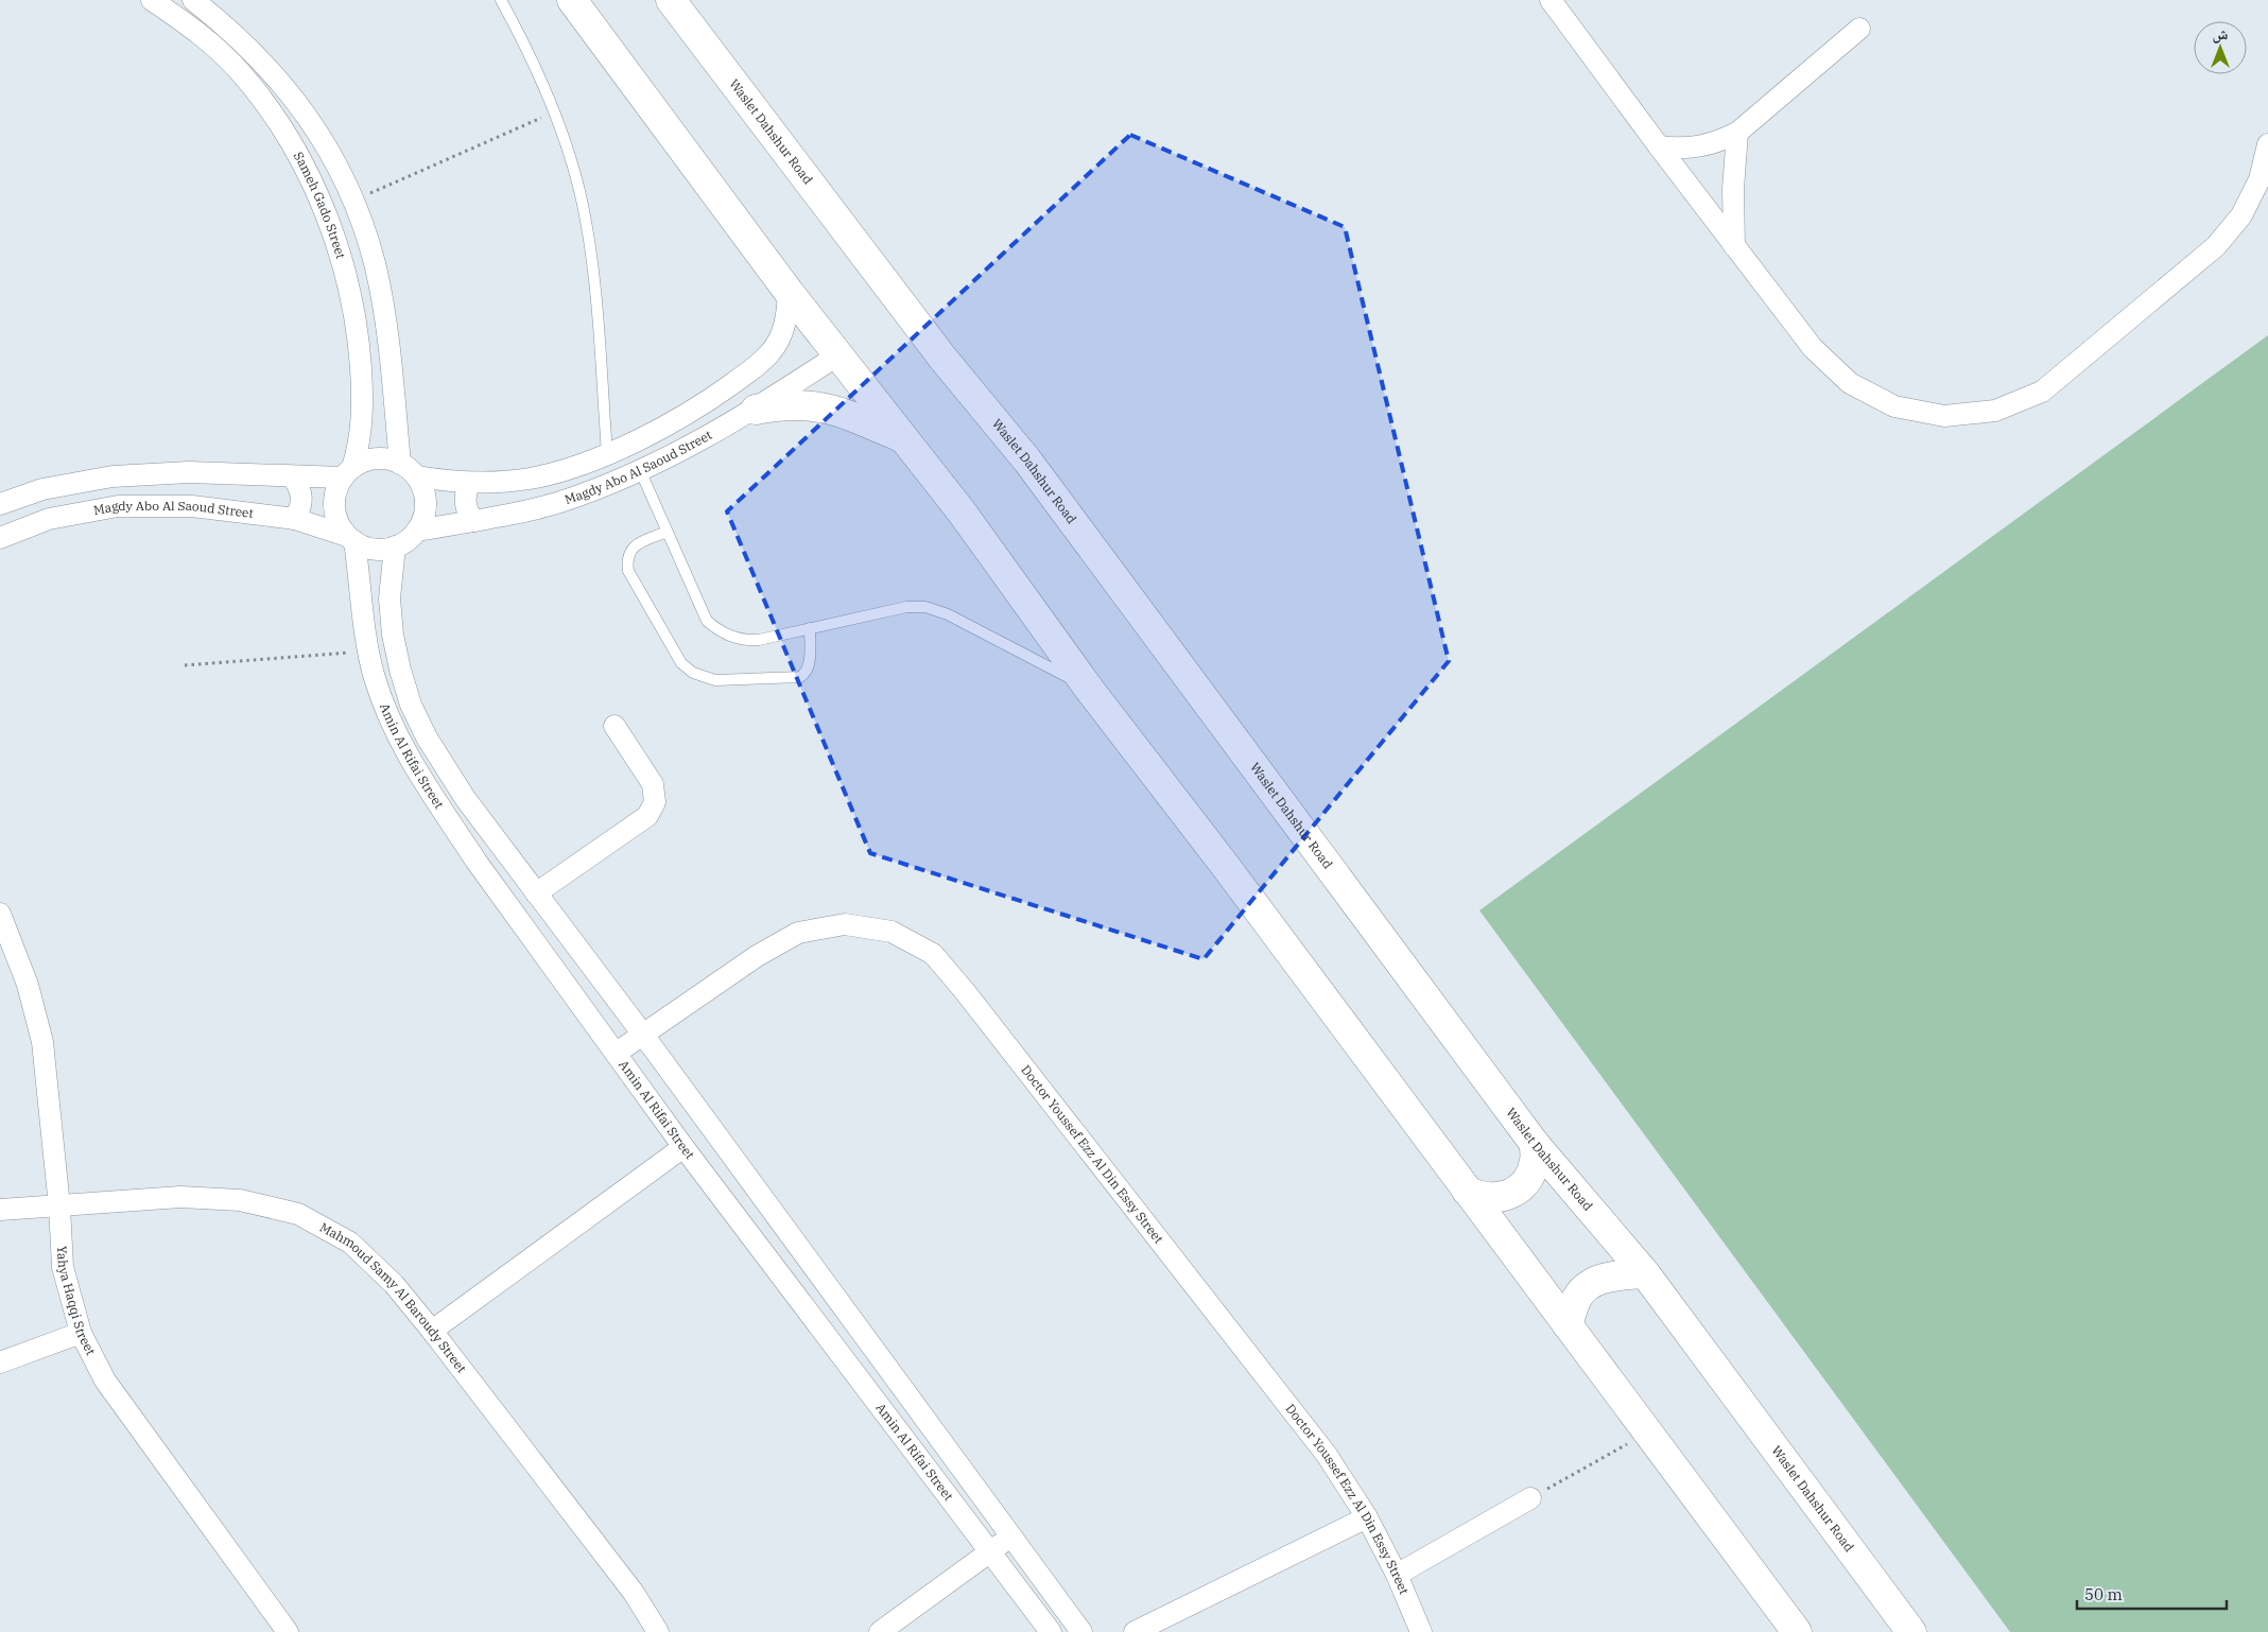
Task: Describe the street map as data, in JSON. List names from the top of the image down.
{
  "streets": {
    "main road": ["Waslet Dahshur Road"],
    "street": [
      "Sameh Gado Street",
      "Magdy Abo Al Saoud Street",
      "Amin Al Rifai Street",
      "Doctor Youssef Ezz Al Din Essy Street",
      "Yahya Haqqi Street",
      "Mahmoud Samy Al Baroudy Street"
    ]
  },
  "crossings": [
    ["Sameh Gado Street", "Magdy Abo Al Saoud Street"],
    ["Sameh Gado Street", "Amin Al Rifai Street"],
    ["Magdy Abo Al Saoud Street", "Amin Al Rifai Street"],
    ["Amin Al Rifai Street", "Doctor Youssef Ezz Al Din Essy Street"],
    ["Yahya Haqqi Street", "Mahmoud Samy Al Baroudy Street"]
  ],
  "scale_bar": "50 m",
  "north": "top"
}
